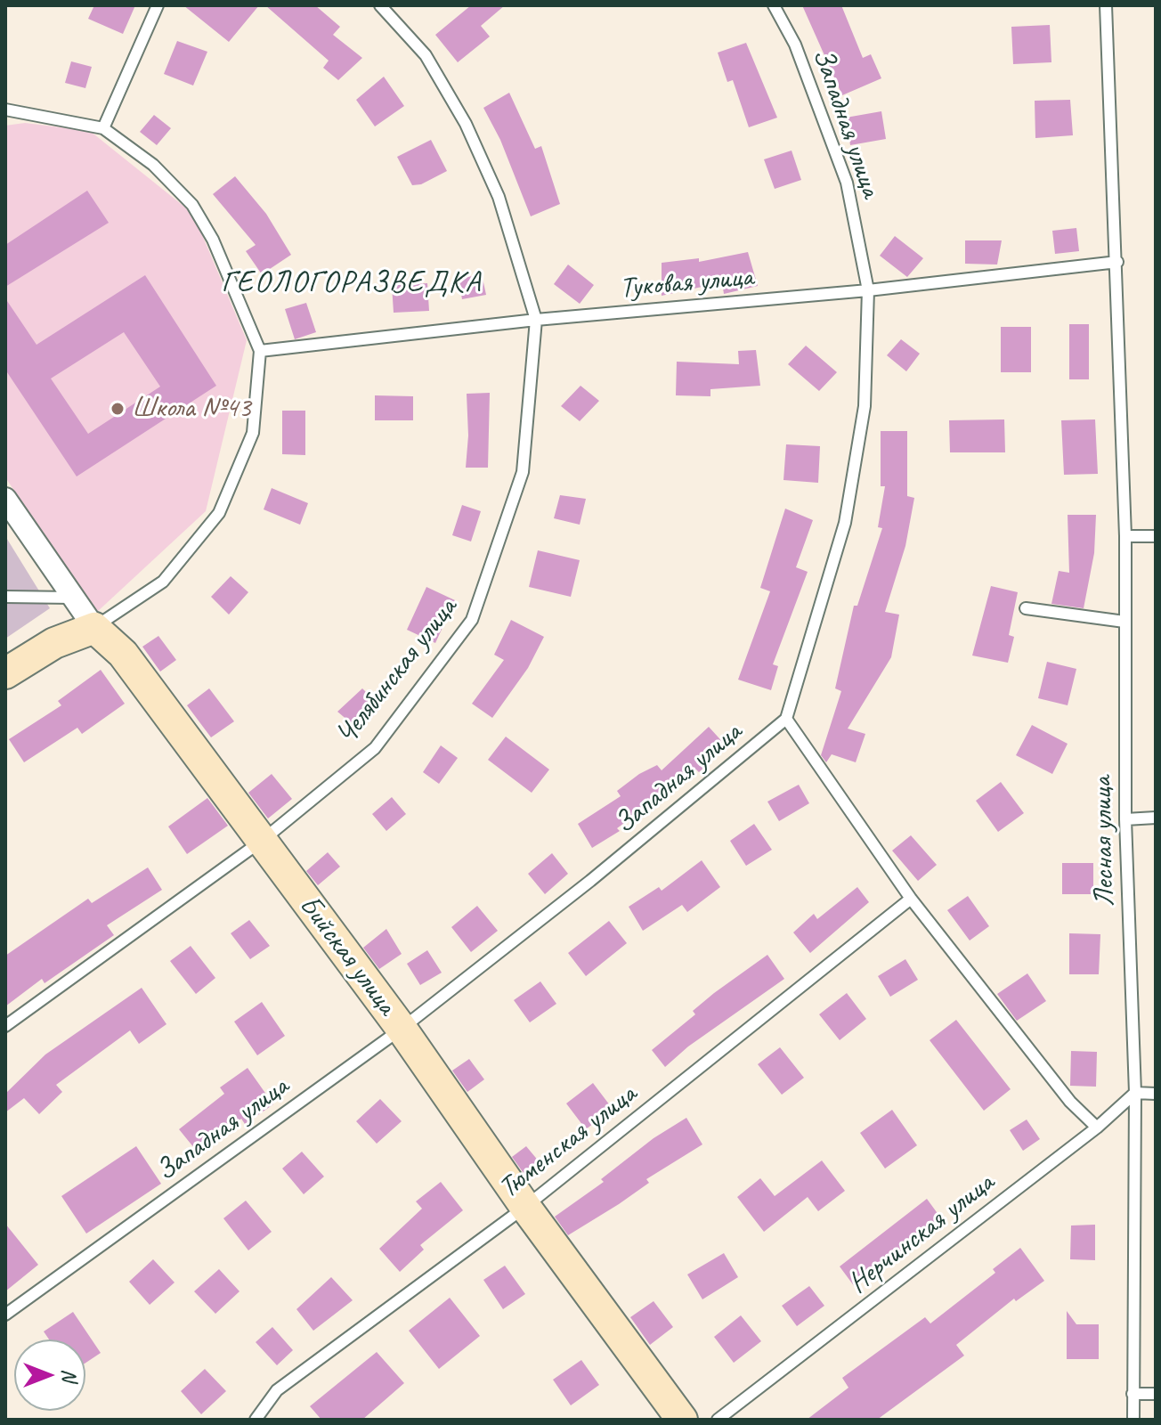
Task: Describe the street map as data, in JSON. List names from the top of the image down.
{
  "streets": {
    "street": ["Бийская улица"],
    "lane": [
      "Западная улица",
      "Туковая улица",
      "Челябинская улица",
      "Лесная улица",
      "Тюменская улица",
      "Нерчинская улица"
    ]
  },
  "crossings": [
    ["Западная улица", "Туковая улица"],
    ["Западная улица", "Бийская улица"],
    ["Туковая улица", "Челябинская улица"],
    ["Туковая улица", "Лесная улица"],
    ["Челябинская улица", "Бийская улица"],
    ["Лесная улица", "Нерчинская улица"],
    ["Бийская улица", "Тюменская улица"]
  ],
  "districts": ["ГЕОЛОГОРАЗВЕДКА"],
  "places": ["Школа №43"],
  "north": "right"
}
